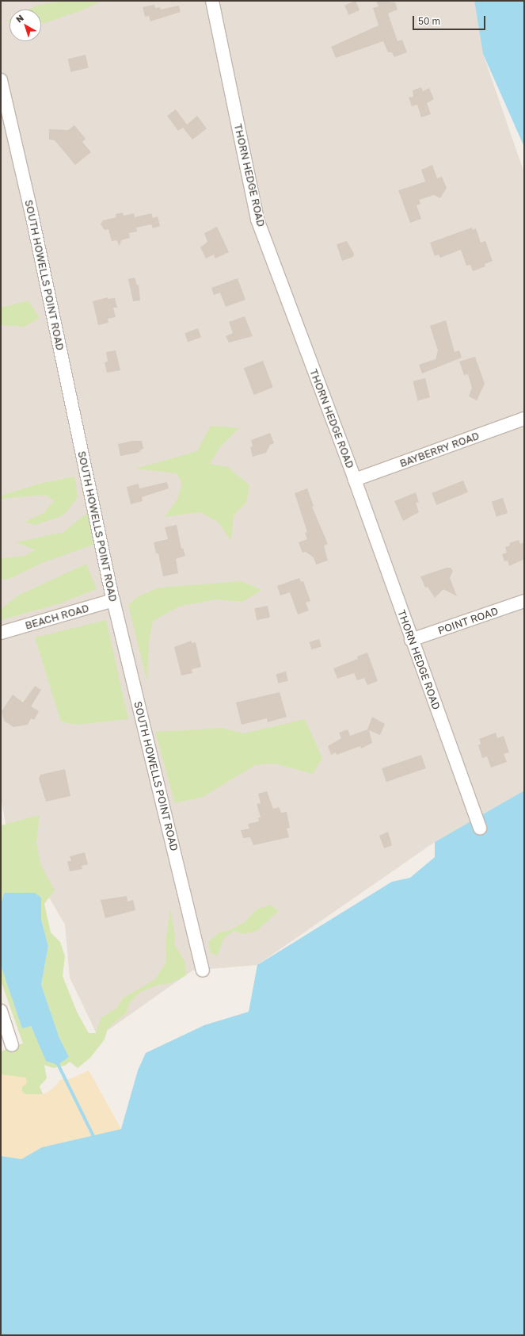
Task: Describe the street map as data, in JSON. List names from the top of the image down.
{
  "streets": {
    "street": [
      "THORN HEDGE ROAD",
      "SOUTH HOWELLS POINT ROAD",
      "BAYBERRY ROAD",
      "BEACH ROAD",
      "POINT ROAD"
    ]
  },
  "crossings": [
    ["THORN HEDGE ROAD", "BAYBERRY ROAD"],
    ["THORN HEDGE ROAD", "POINT ROAD"],
    ["SOUTH HOWELLS POINT ROAD", "BEACH ROAD"]
  ],
  "scale_bar": "50 m",
  "north": "top left"
}
